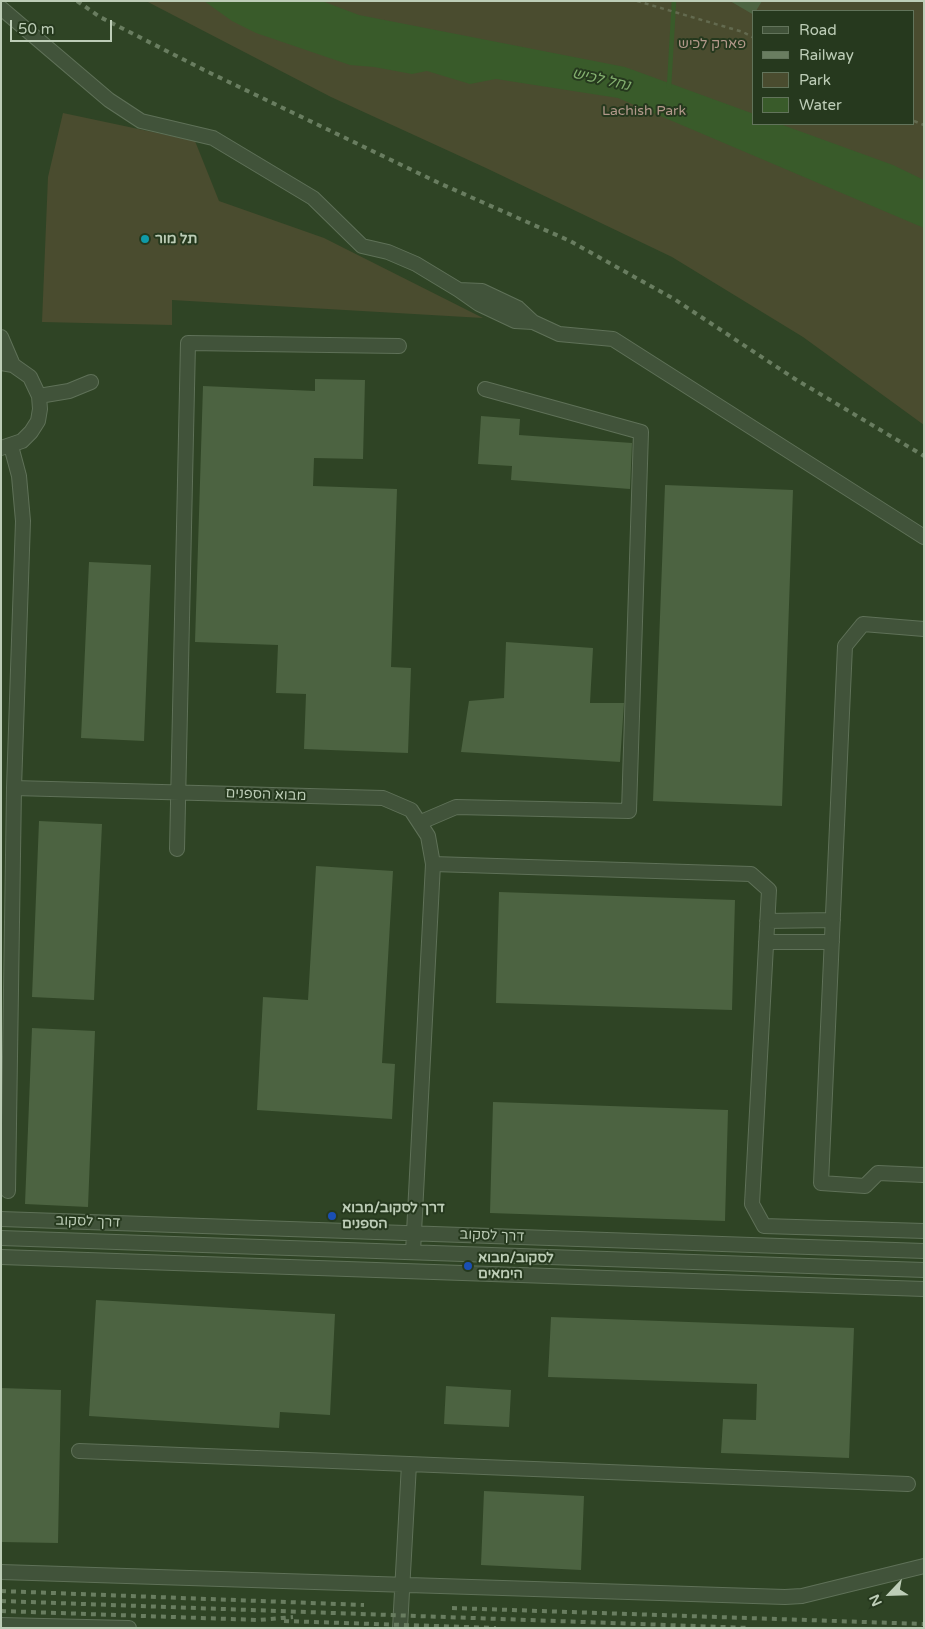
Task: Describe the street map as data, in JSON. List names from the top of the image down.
{
  "streets": {
    "street": ["מבוא הספנים", "דרך לסקוב"]
  },
  "crossings": [
    ["מבוא הספנים", "דרך לסקוב"]
  ],
  "water": ["נחל לכיש"],
  "parks": ["פארק לכיש", "Lachish Park"],
  "places": ["תל מור", "דרך לסקוב/מבוא הספנים", "לסקוב/מבוא הימאים"],
  "legend": [
    "Road",
    "Railway",
    "Park",
    "Water"
  ],
  "scale_bar": "50 m",
  "north": "bottom left"
}
